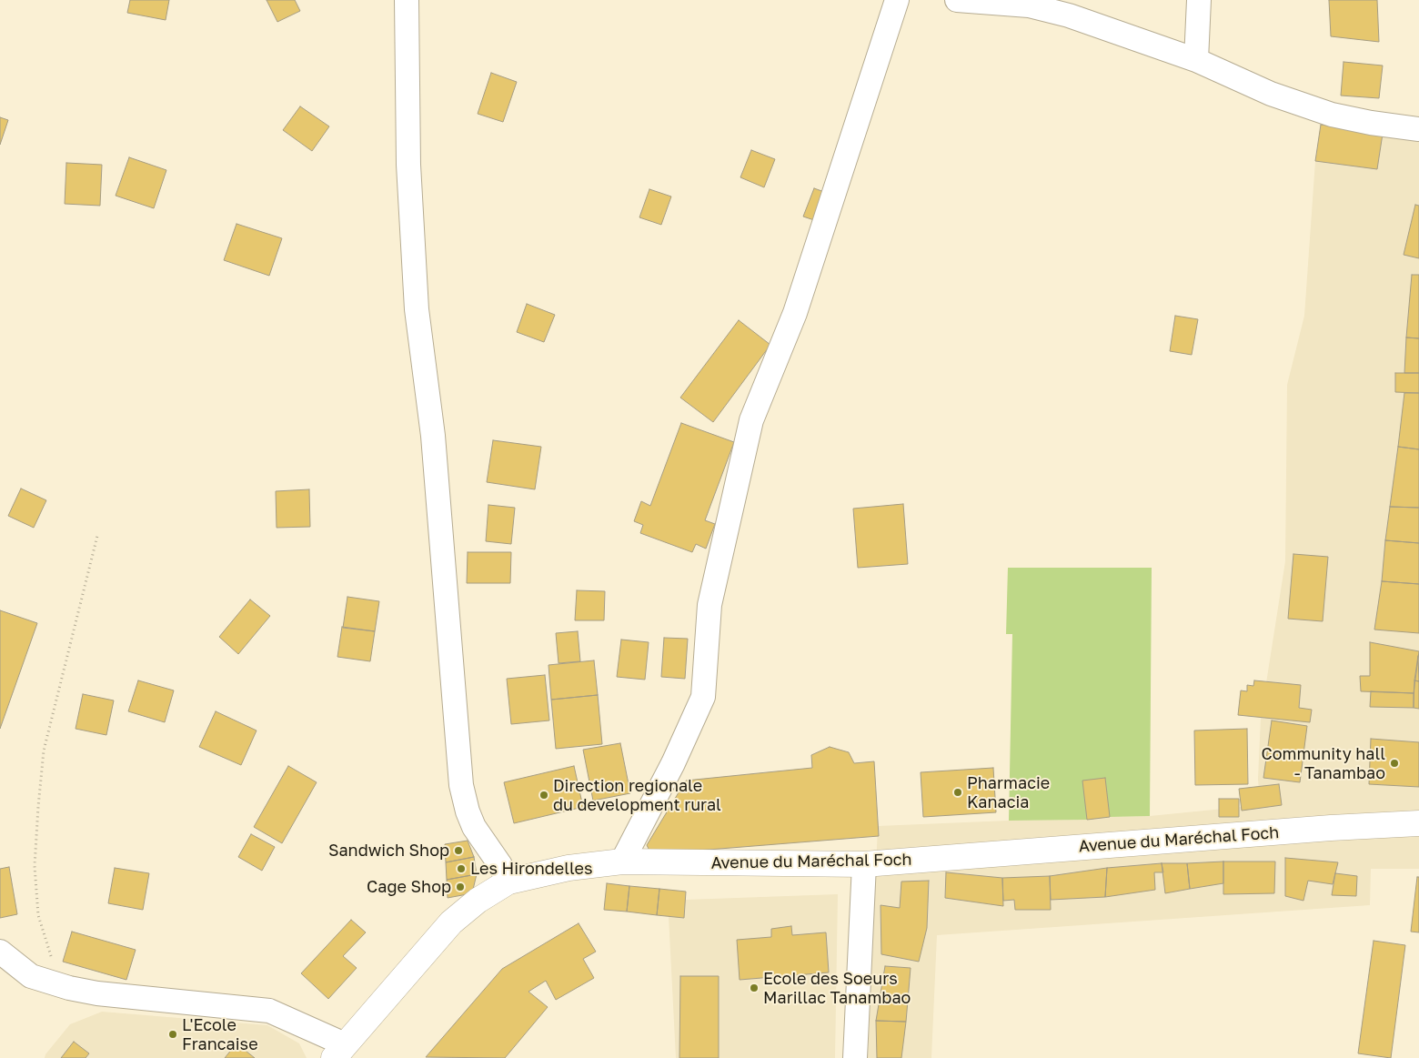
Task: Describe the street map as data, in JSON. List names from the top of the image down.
{
  "streets": {
    "main road": ["Avenue du Maréchal Foch"]
  },
  "places": [
    "Community hall - Tanambao",
    "Pharmacie Kanacia",
    "Direction regionale du development rural",
    "Sandwich Shop",
    "Les Hirondelles",
    "Cage Shop",
    "Ecole des Soeurs Marillac Tanambao",
    "L'Ecole Francaise"
  ]
}
